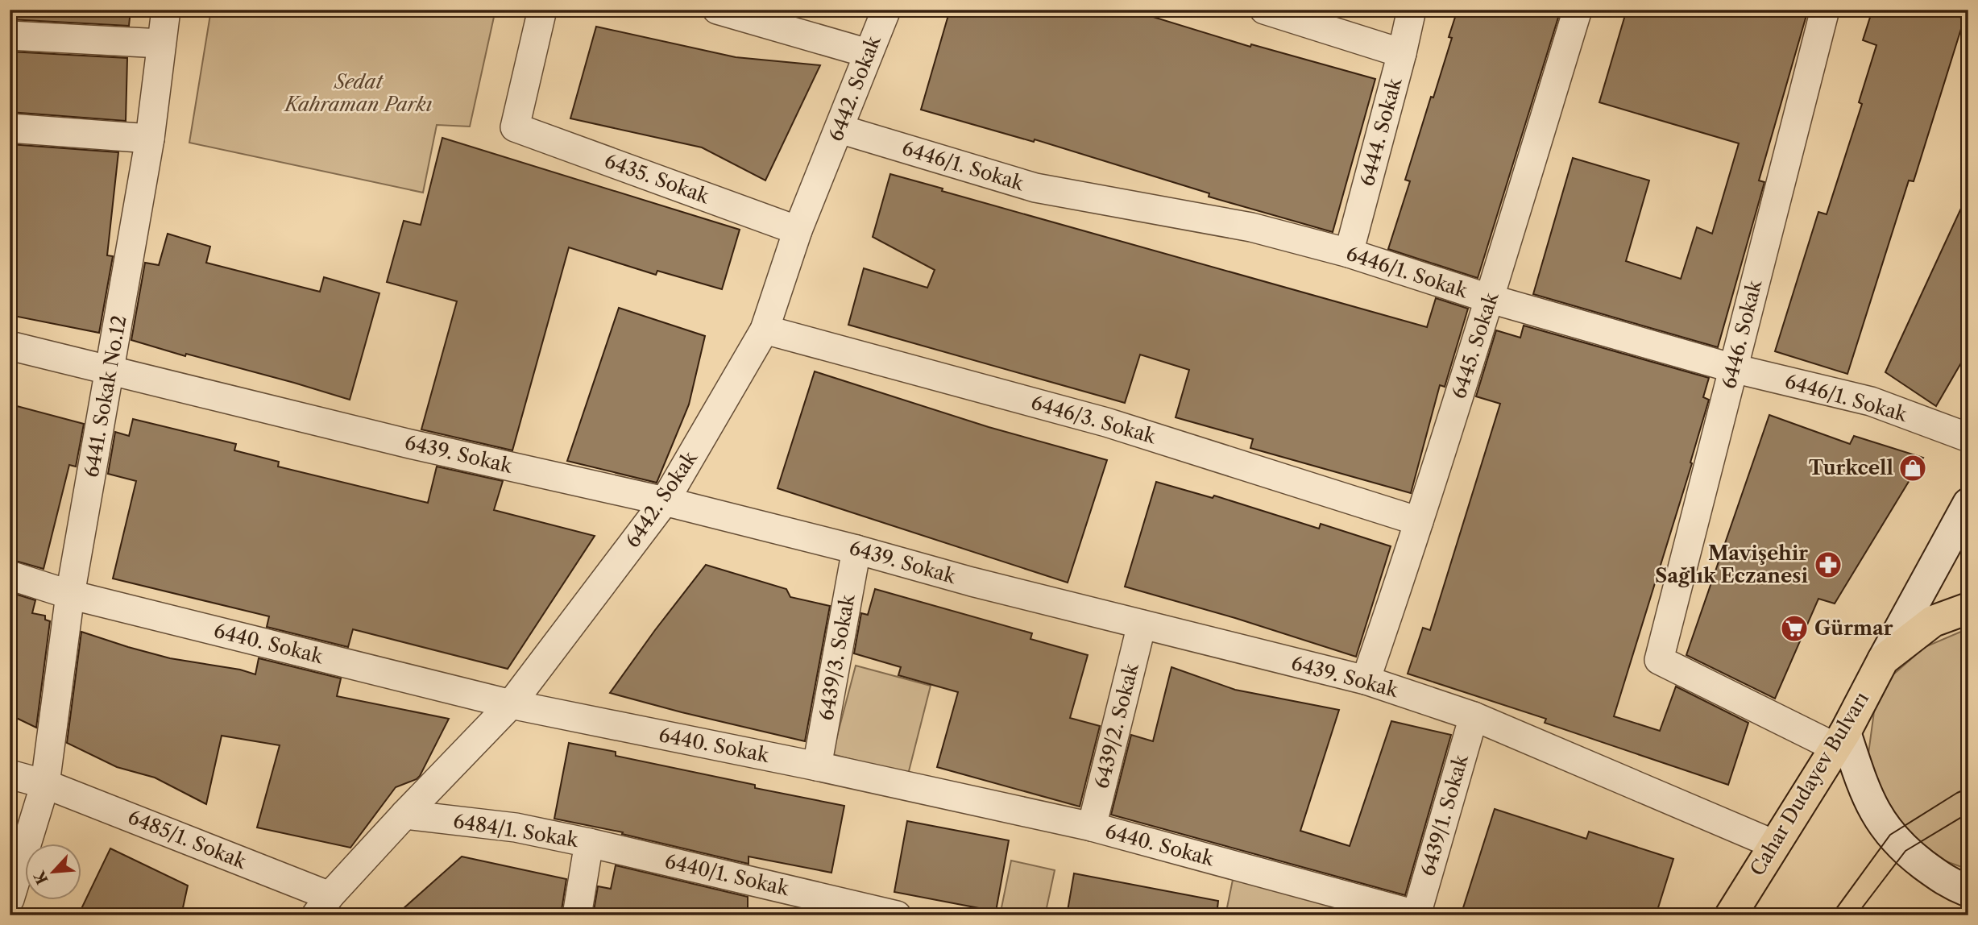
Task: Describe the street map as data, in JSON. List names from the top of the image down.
{
  "streets": {
    "main road": ["Cahar Dudayev Bulvarı"],
    "street": [
      "6442. Sokak",
      "6444. Sokak",
      "6446/1. Sokak",
      "6435. Sokak",
      "6446. Sokak",
      "6445. Sokak",
      "6441. Sokak No.12",
      "6446/3. Sokak",
      "6439. Sokak",
      "6440. Sokak",
      "6439/3. Sokak",
      "6439/2. Sokak",
      "6439/1. Sokak",
      "6484/1. Sokak",
      "6485/1. Sokak",
      "6440/1. Sokak"
    ]
  },
  "crossings": [
    ["6442. Sokak", "6446/1. Sokak"],
    ["6442. Sokak", "6435. Sokak"],
    ["6442. Sokak", "6446/3. Sokak"],
    ["6442. Sokak", "6439. Sokak"],
    ["6442. Sokak", "6440. Sokak"],
    ["6442. Sokak", "6484/1. Sokak"],
    ["6442. Sokak", "6485/1. Sokak"],
    ["6444. Sokak", "6446/1. Sokak"],
    ["6446/1. Sokak", "6446. Sokak"],
    ["6446/1. Sokak", "6445. Sokak"],
    ["6446. Sokak", "Cahar Dudayev Bulvarı"],
    ["6445. Sokak", "6446/3. Sokak"],
    ["6445. Sokak", "6439. Sokak"],
    ["6441. Sokak No.12", "6439. Sokak"],
    ["6441. Sokak No.12", "6440. Sokak"],
    ["6441. Sokak No.12", "6485/1. Sokak"],
    ["6439. Sokak", "6439/3. Sokak"],
    ["6439. Sokak", "6439/2. Sokak"],
    ["6439. Sokak", "Cahar Dudayev Bulvarı"],
    ["6439. Sokak", "6439/1. Sokak"],
    ["6440. Sokak", "6439/3. Sokak"],
    ["6440. Sokak", "6439/2. Sokak"],
    ["6440. Sokak", "6439/1. Sokak"],
    ["6484/1. Sokak", "6440/1. Sokak"]
  ],
  "parks": ["Sedat Kahraman Parkı"],
  "places": {
    "shop": ["Turkcell"],
    "pharmacy": ["Mavişehir Sağlık Eczanesi"],
    "supermarket": ["Gürmar"]
  },
  "north": "bottom left"
}
